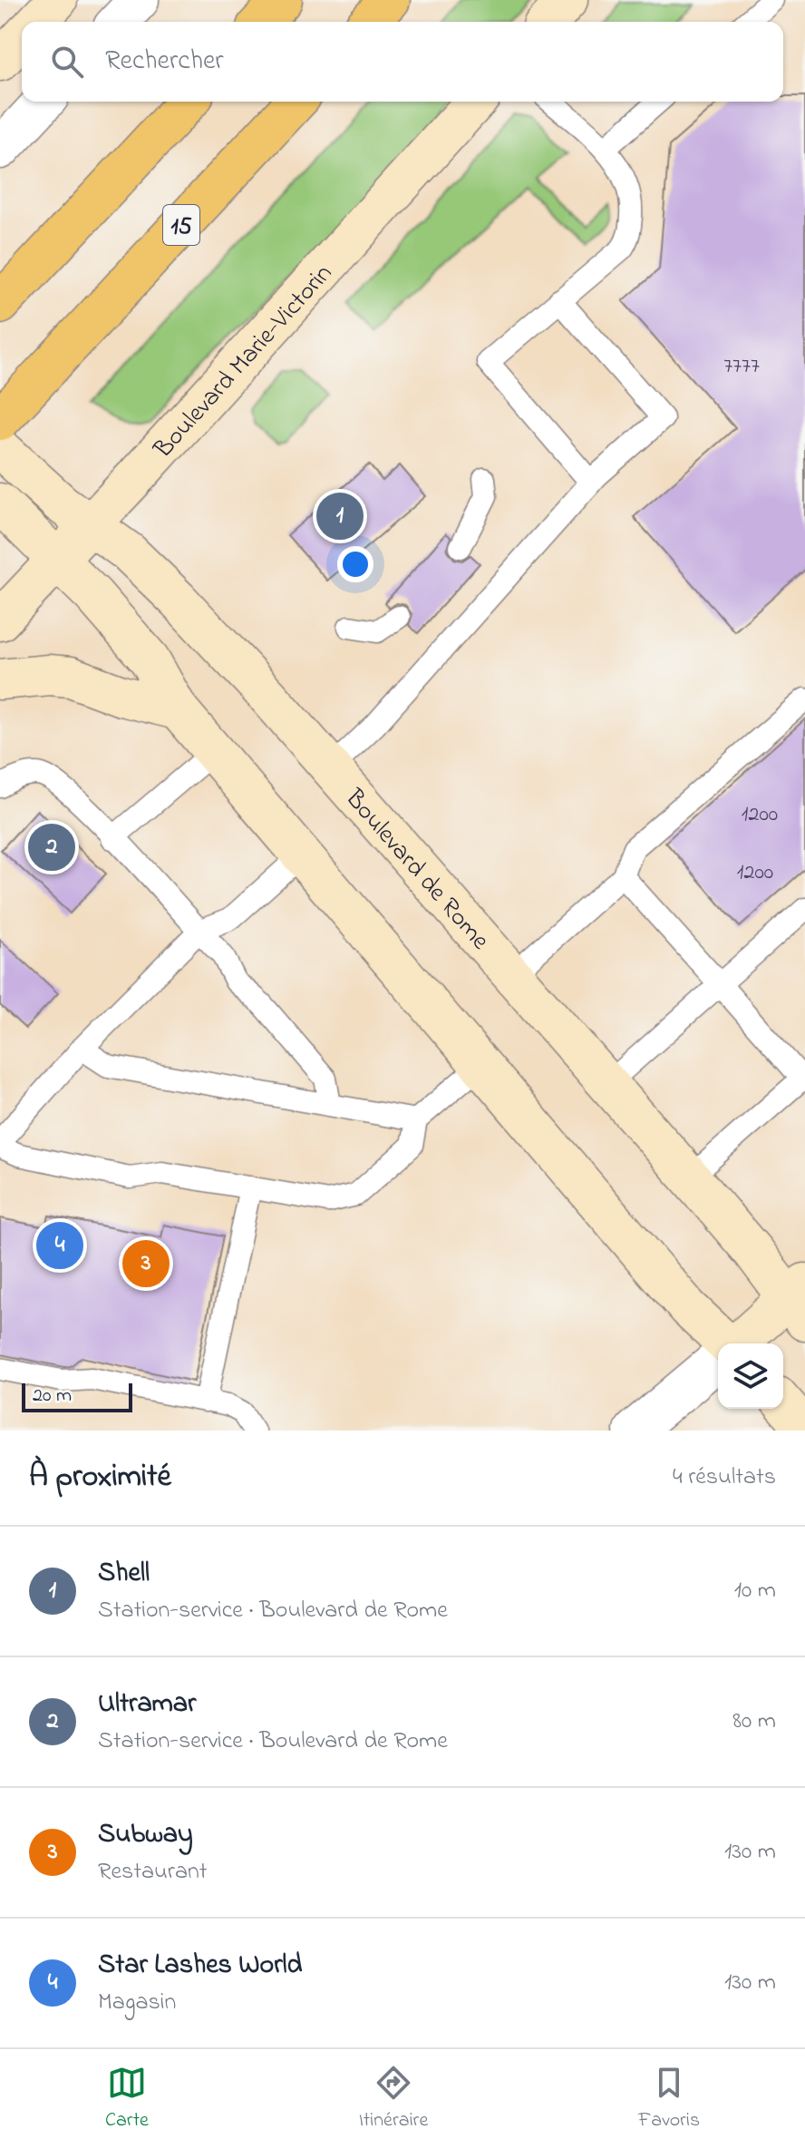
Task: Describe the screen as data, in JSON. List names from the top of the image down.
{
  "streets": {
    "highway": ["15"],
    "main road": ["Boulevard Marie-Victorin", "Boulevard de Rome"]
  },
  "crossings": [
    ["Boulevard Marie-Victorin", "Boulevard de Rome"]
  ],
  "house_numbers": ["7777", "1200", "1200"],
  "scale_bar": "20 m",
  "page": {
    "search": "Rechercher",
    "pins": [
      "1",
      "2",
      "4",
      "3"
    ],
    "scale": "20 m",
    "heading": ["À proximité", "4 résultats"],
    "list": [
      {
        "mark": "1",
        "name": "Shell",
        "note": "Station-service · Boulevard de Rome",
        "value": "10 m"
      },
      {
        "mark": "2",
        "name": "Ultramar",
        "note": "Station-service · Boulevard de Rome",
        "value": "80 m"
      },
      {
        "mark": "3",
        "name": "Subway",
        "note": "Restaurant",
        "value": "130 m"
      },
      {
        "mark": "4",
        "name": "Star Lashes World",
        "note": "Magasin",
        "value": "130 m"
      }
    ],
    "nav": ["Carte", "Itinéraire", "Favoris"]
  }
}
